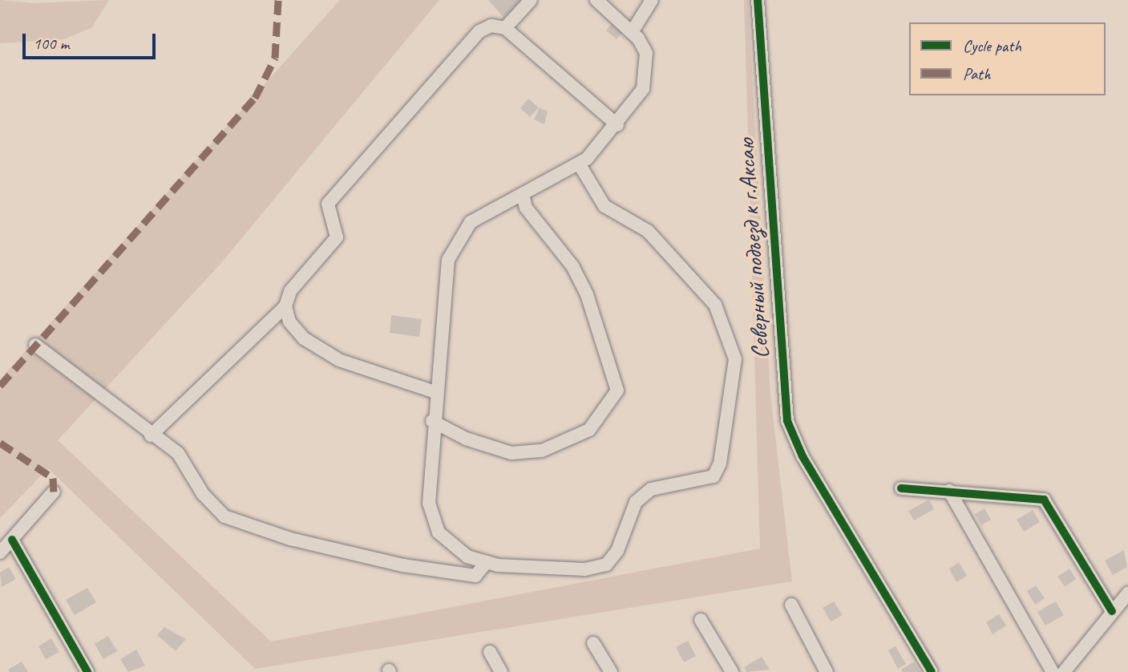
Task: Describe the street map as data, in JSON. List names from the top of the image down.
{
  "streets": {
    "street": ["Северный подъезд к г.Аксаю"]
  },
  "legend": ["Cycle path", "Path"],
  "scale_bar": "100 m"
}
